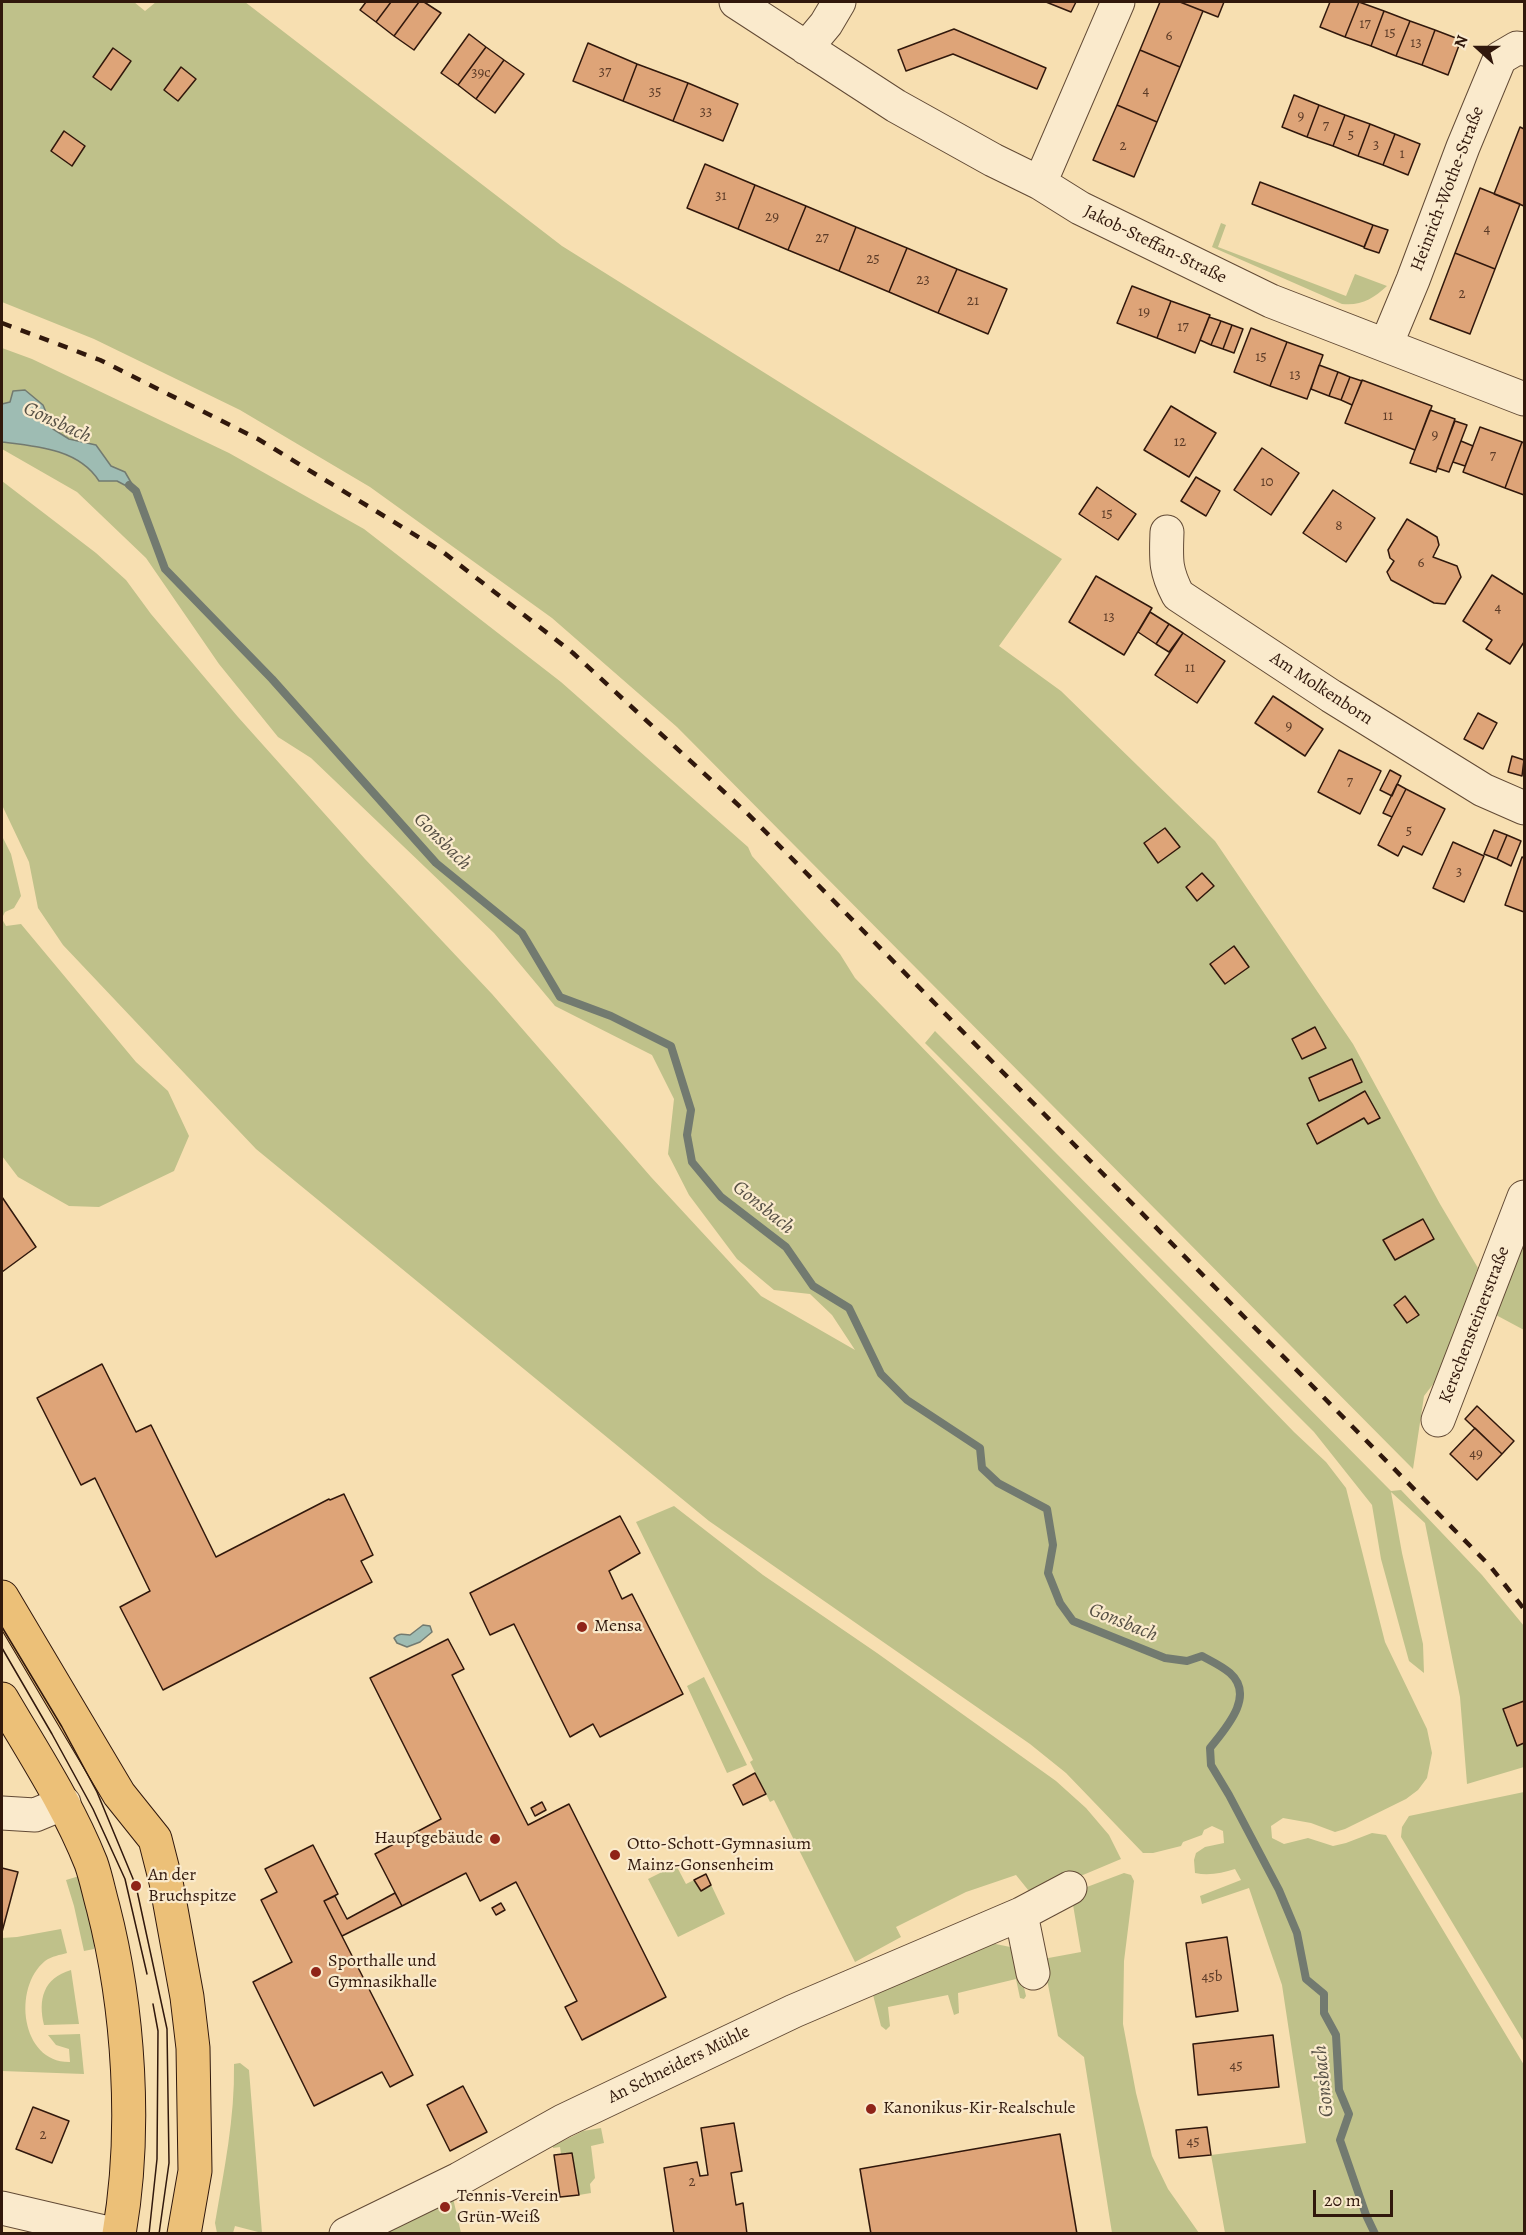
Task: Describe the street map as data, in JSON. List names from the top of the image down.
{
  "streets": {
    "street": [
      "Heinrich-Wothe-Straße",
      "Jakob-Steffan-Straße",
      "Am Molkenborn",
      "Kerschensteinerstraße",
      "An Schneiders Mühle"
    ]
  },
  "crossings": [
    ["Heinrich-Wothe-Straße", "Jakob-Steffan-Straße"]
  ],
  "water": ["Gonsbach"],
  "places": [
    "Mensa",
    "Hauptgebäude",
    "Otto-Schott-Gymnasium Mainz-Gonsenheim",
    "An der Bruchspitze",
    "Sporthalle und Gymnasikhalle",
    "Kanonikus-Kir-Realschule",
    "Tennis-Verein Grün-Weiß"
  ],
  "house_numbers": [
    "17",
    "15",
    "6",
    "13",
    "37",
    "39c",
    "4",
    "35",
    "33",
    "9",
    "7",
    "5",
    "3",
    "2",
    "1",
    "31",
    "29",
    "4",
    "27",
    "25",
    "23",
    "2",
    "21",
    "19",
    "17",
    "15",
    "13",
    "11",
    "9",
    "12",
    "7",
    "10",
    "15",
    "8",
    "6",
    "4",
    "13",
    "11",
    "9",
    "7",
    "5",
    "3",
    "49",
    "45b",
    "45",
    "2",
    "45",
    "2"
  ],
  "scale_bar": "20 m",
  "north": "left"
}
